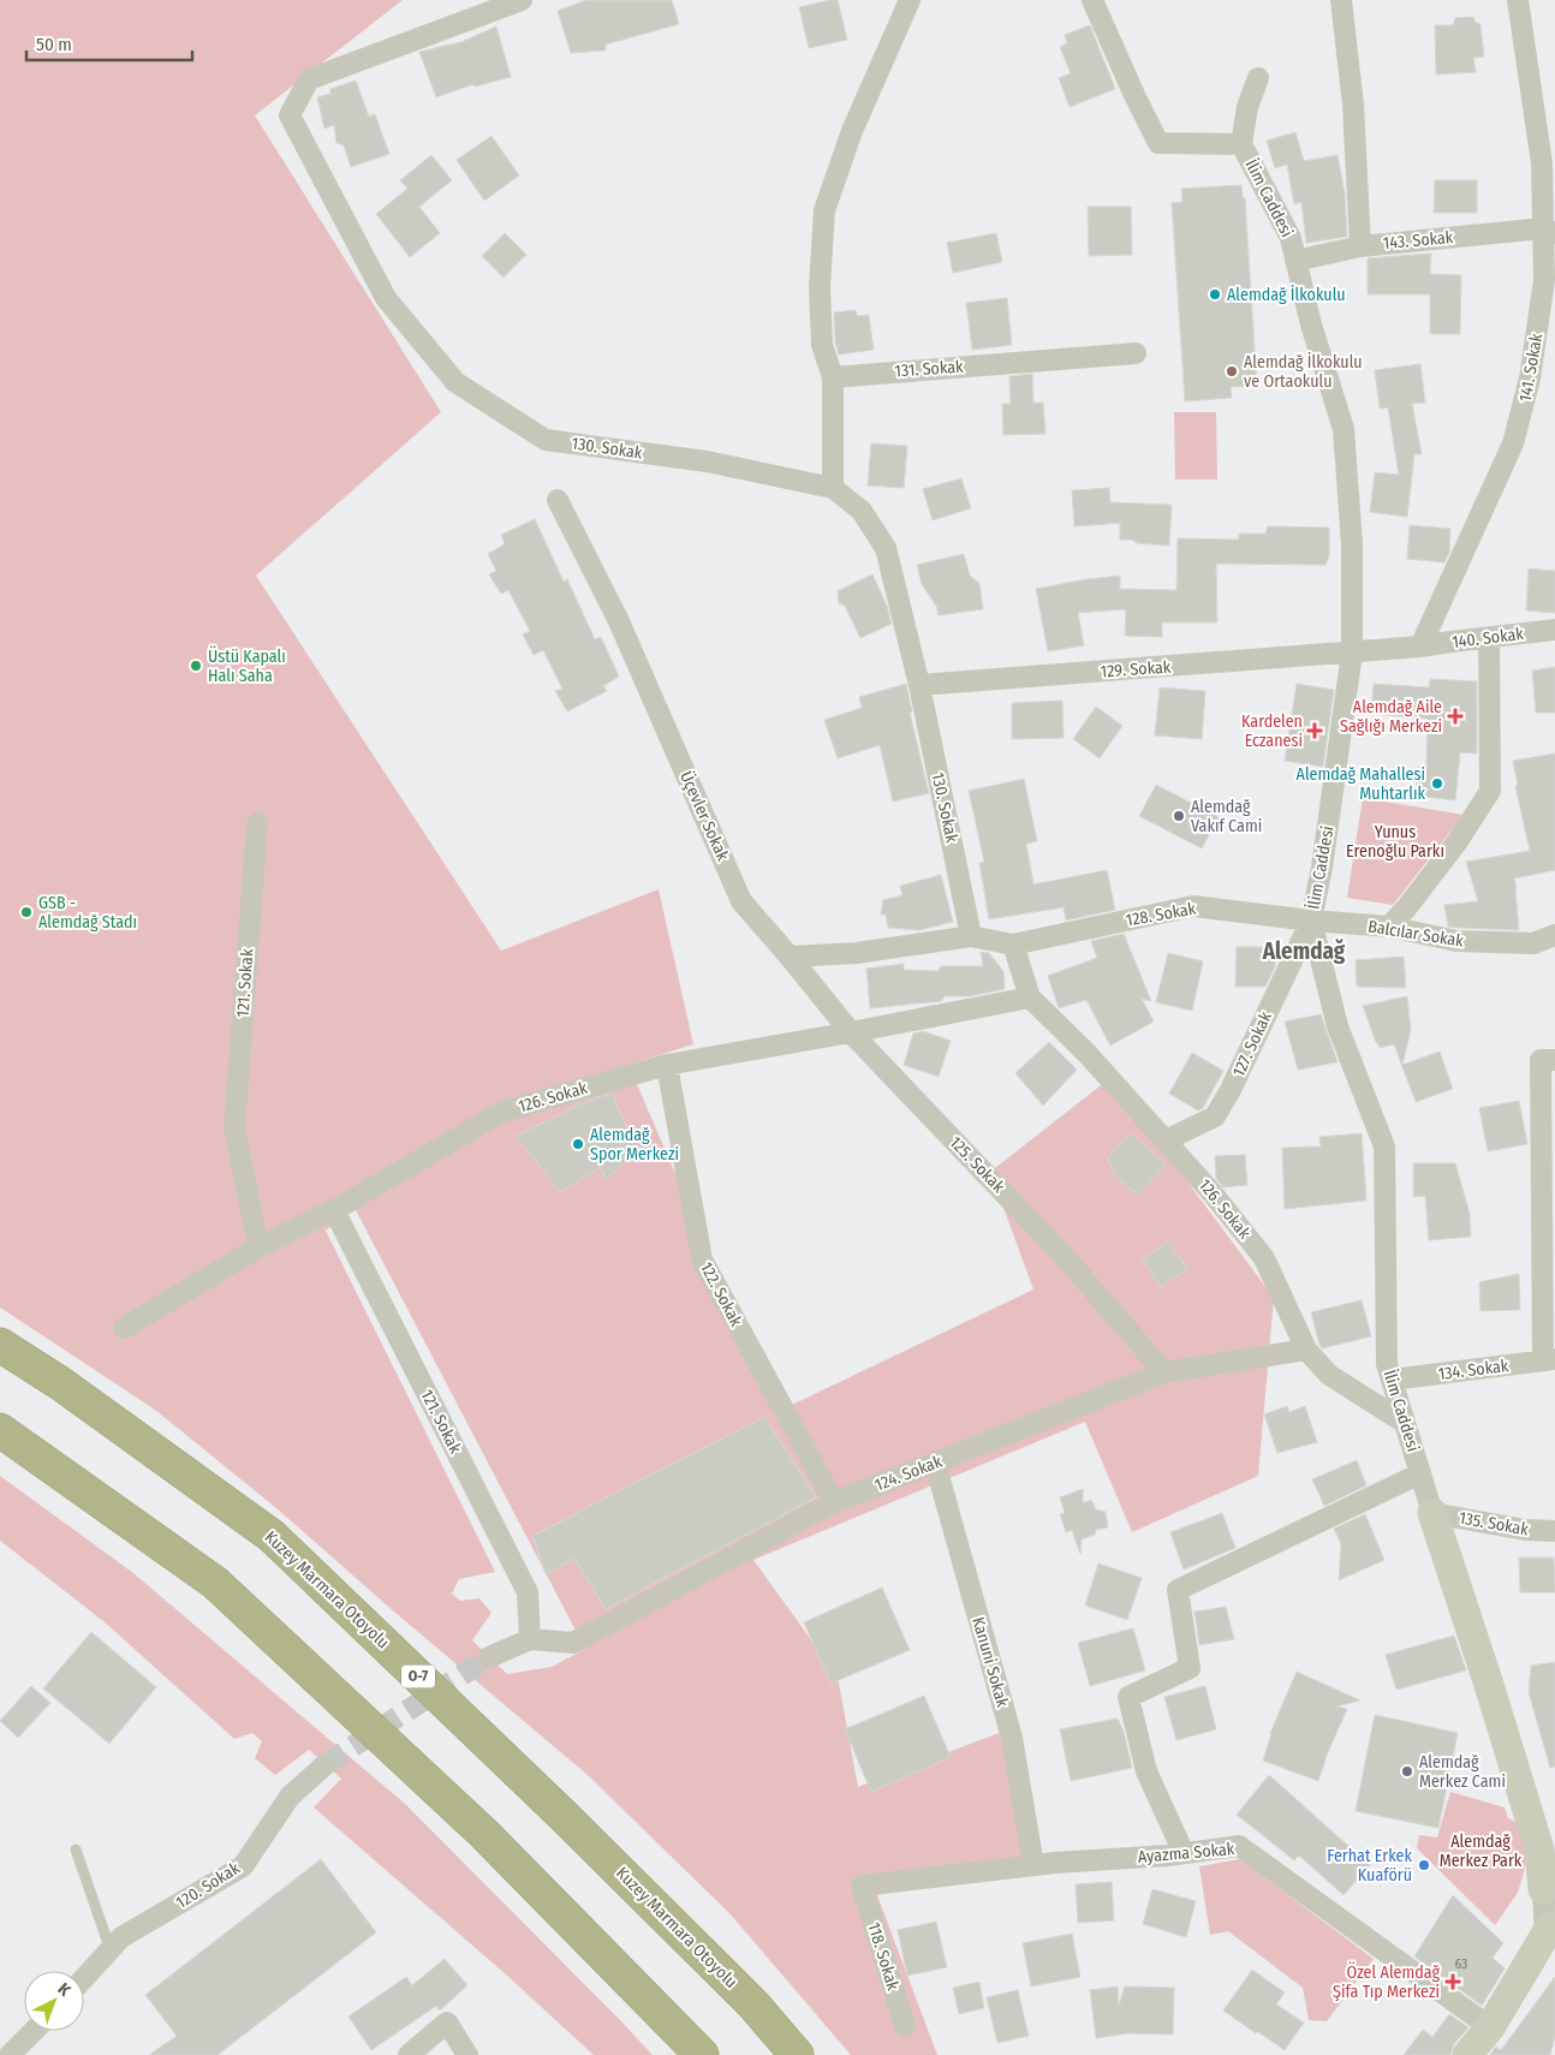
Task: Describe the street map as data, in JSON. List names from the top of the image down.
{
  "streets": {
    "highway": ["Kuzey Marmara Otoyolu", "O-7"],
    "street": [
      "İlim Caddesi",
      "143. Sokak",
      "141. Sokak",
      "131. Sokak",
      "130. Sokak",
      "140. Sokak",
      "129. Sokak",
      "Üçevler Sokak",
      "128. Sokak",
      "Balcılar Sokak",
      "121. Sokak",
      "127. Sokak",
      "126. Sokak",
      "125. Sokak",
      "122. Sokak",
      "134. Sokak",
      "124. Sokak",
      "135. Sokak",
      "Kanuni Sokak",
      "Ayazma Sokak",
      "120. Sokak",
      "118. Sokak"
    ]
  },
  "crossings": [
    ["İlim Caddesi", "143. Sokak"],
    ["İlim Caddesi", "129. Sokak"],
    ["İlim Caddesi", "128. Sokak"],
    ["İlim Caddesi", "Balcılar Sokak"],
    ["İlim Caddesi", "127. Sokak"],
    ["İlim Caddesi", "126. Sokak"],
    ["İlim Caddesi", "134. Sokak"],
    ["İlim Caddesi", "135. Sokak"],
    ["143. Sokak", "141. Sokak"],
    ["141. Sokak", "140. Sokak"],
    ["130. Sokak", "129. Sokak"],
    ["Üçevler Sokak", "125. Sokak"],
    ["128. Sokak", "Balcılar Sokak"],
    ["128. Sokak", "127. Sokak"],
    ["128. Sokak", "126. Sokak"],
    ["Balcılar Sokak", "127. Sokak"],
    ["121. Sokak", "126. Sokak"],
    ["121. Sokak", "124. Sokak"],
    ["127. Sokak", "126. Sokak"],
    ["126. Sokak", "125. Sokak"],
    ["126. Sokak", "122. Sokak"],
    ["126. Sokak", "124. Sokak"],
    ["125. Sokak", "124. Sokak"],
    ["122. Sokak", "124. Sokak"],
    ["124. Sokak", "Kanuni Sokak"],
    ["Kanuni Sokak", "Ayazma Sokak"],
    ["Ayazma Sokak", "118. Sokak"]
  ],
  "districts": ["Alemdağ"],
  "parks": ["Yunus Erenoğlu Parkı", "Alemdağ Merkez Park"],
  "places": {
    "other": [
      "Alemdağ İlkokulu",
      "Alemdağ İlkokulu ve Ortaokulu",
      "Üstü Kapalı Halı Saha",
      "Alemdağ Mahallesi Muhtarlık",
      "Alemdağ Vakıf Cami",
      "GSB - Alemdağ Stadı",
      "Alemdağ Spor Merkezi",
      "Alemdağ Merkez Cami",
      "Ferhat Erkek Kuaförü"
    ],
    "health": ["Alemdağ Aile Sağlığı Merkezi", "Kardelen Eczanesi", "Özel Alemdağ Şifa Tıp Merkezi"]
  },
  "house_numbers": ["63"],
  "scale_bar": "50 m",
  "north": "top right"
}
